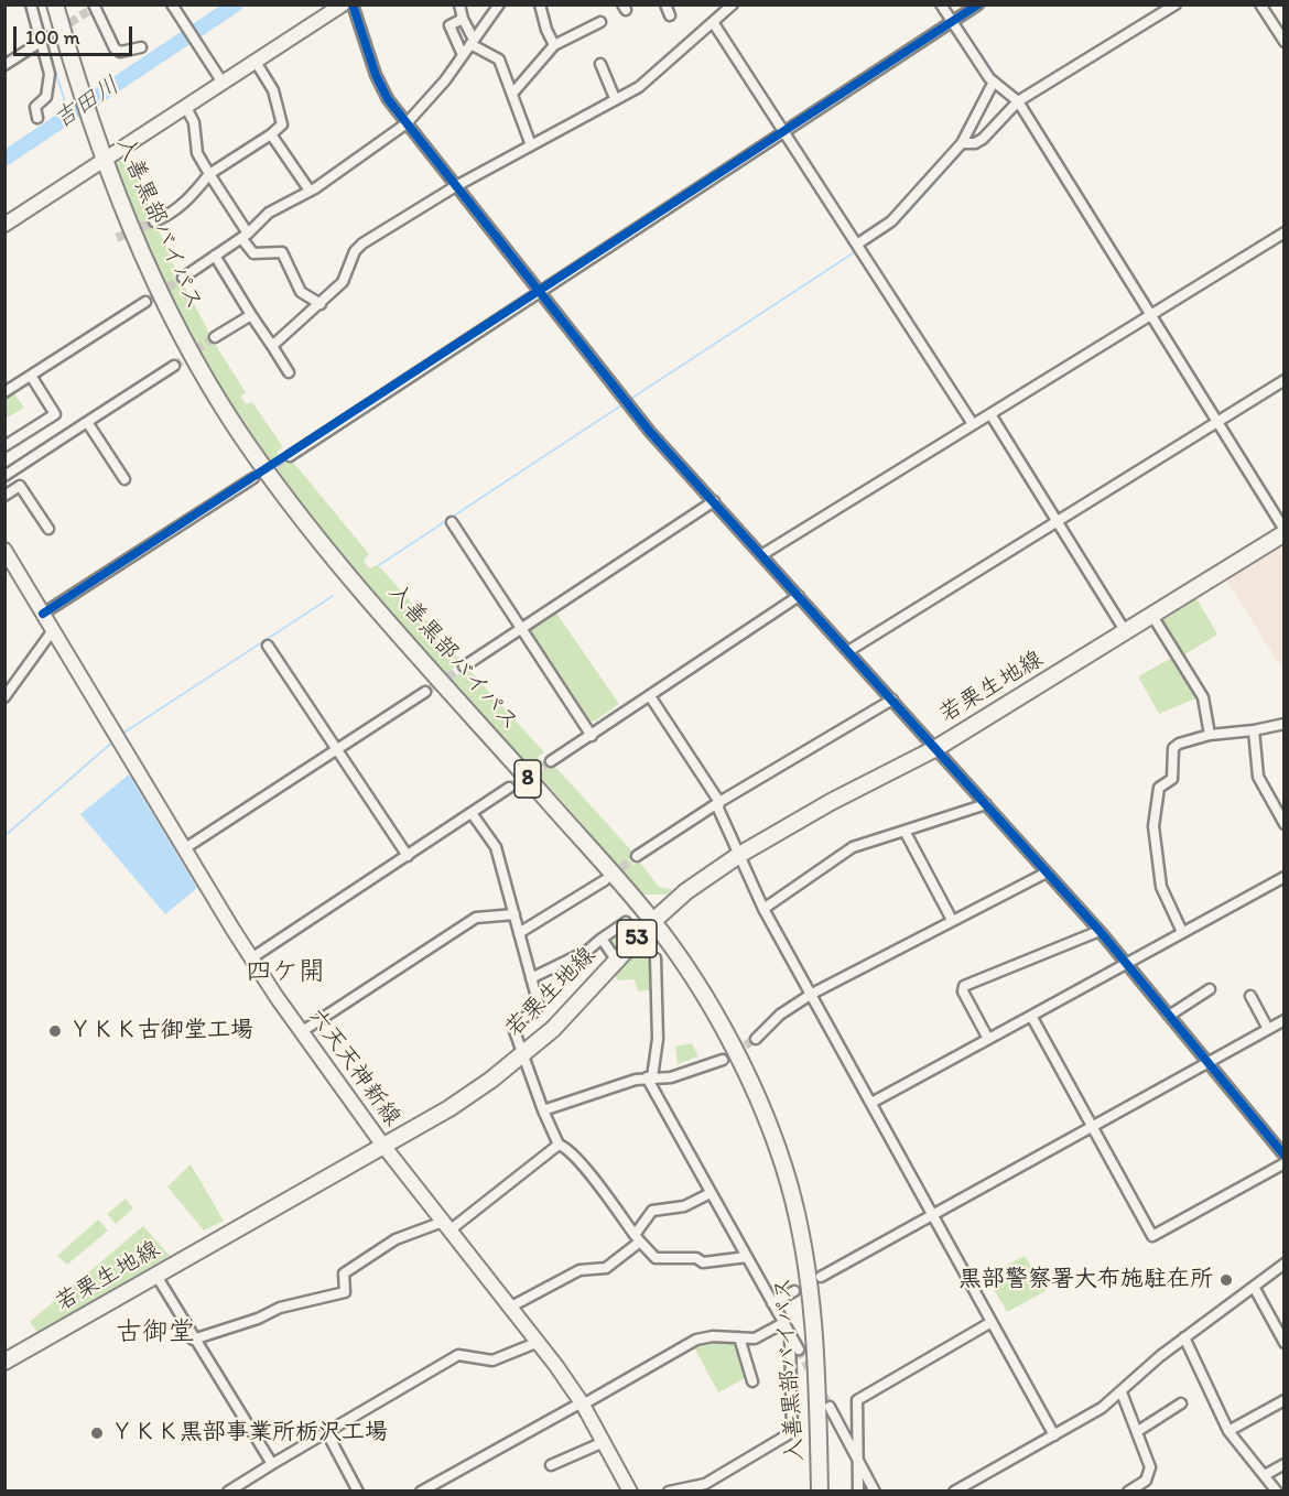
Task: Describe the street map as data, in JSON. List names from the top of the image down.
{
  "streets": {
    "main road": [
      "入善黒部バイパス",
      "若栗生地線",
      "8",
      "53",
      "六天天神新線"
    ]
  },
  "crossings": [
    ["入善黒部バイパス", "若栗生地線"],
    ["若栗生地線", "六天天神新線"]
  ],
  "districts": ["四ケ開", "古御堂"],
  "water": ["吉田川"],
  "places": ["ＹＫＫ古御堂工場", "黒部警察署大布施駐在所", "ＹＫＫ黒部事業所栃沢工場"],
  "scale_bar": "100 m"
}
